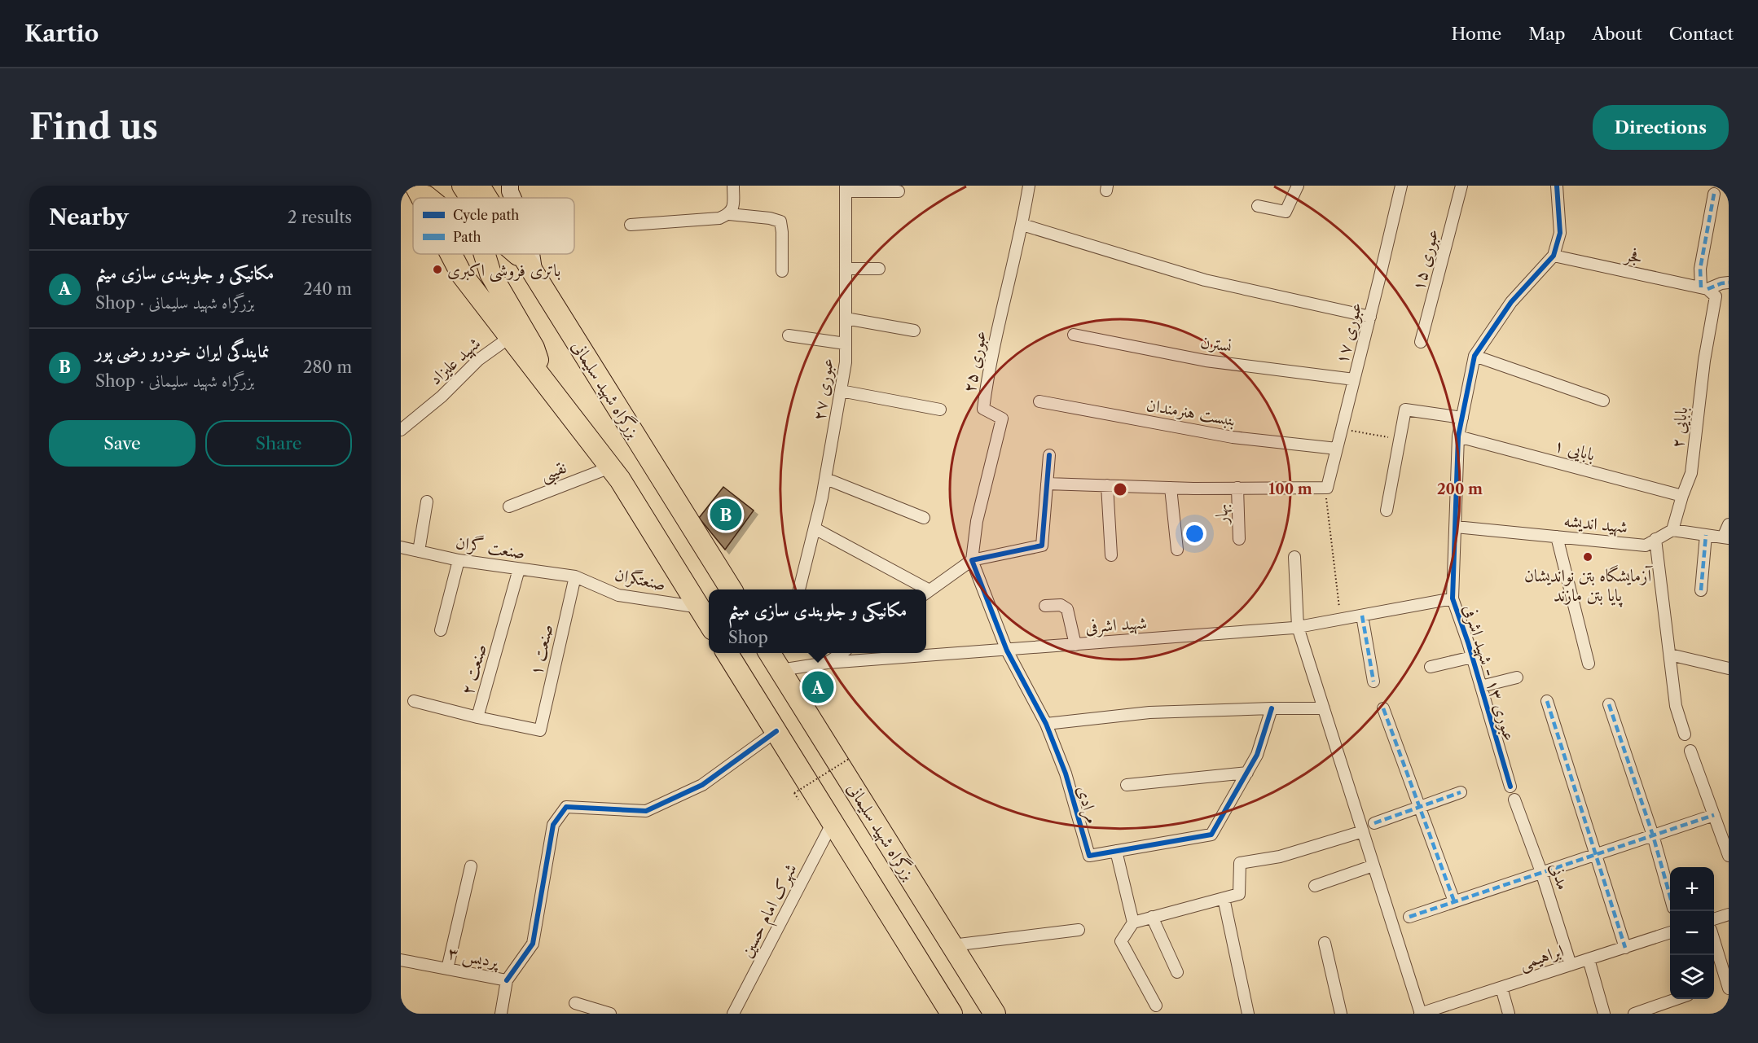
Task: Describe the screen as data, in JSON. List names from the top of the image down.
{
  "streets": {
    "highway": ["بزرگراه شهید سلیمانی"],
    "street": [
      "فجر",
      "عبوری ۱۵",
      "عبوری ۱۷",
      "نسترن",
      "شهید علیزاد",
      "عبوری ۲۵",
      "عبوری ۲۷",
      "بنبست هنرمندان",
      "بابایی ۲",
      "بابایی ۱",
      "نقیبی",
      "بهار",
      "شهید اندیشه",
      "صنعت گران",
      "صنعتگران",
      "شهید اشرفی",
      "صنعت ۱",
      "صنعت ۲",
      "عبوری ۱۳ - شهید اشرفی",
      "مرادی",
      "مدنی",
      "شهرک امام حسین",
      "پردیس ۳",
      "ابراهیمی"
    ]
  },
  "crossings": [
    ["فجر", "بابایی ۲"],
    ["فجر", "عبوری ۱۳ - شهید اشرفی"],
    ["عبوری ۱۷", "نسترن"],
    ["عبوری ۱۷", "بنبست هنرمندان"],
    ["عبوری ۲۵", "مرادی"],
    ["بزرگراه شهید سلیمانی", "شهید اشرفی"],
    ["بابایی ۲", "بابایی ۱"],
    ["بابایی ۲", "شهید اندیشه"],
    ["بابایی ۱", "عبوری ۱۳ - شهید اشرفی"],
    ["شهید اندیشه", "عبوری ۱۳ - شهید اشرفی"],
    ["صنعت گران", "صنعتگران"],
    ["صنعت گران", "صنعت ۱"],
    ["صنعت گران", "صنعت ۲"],
    ["صنعتگران", "صنعت ۱"],
    ["شهید اشرفی", "عبوری ۱۳ - شهید اشرفی"],
    ["شهید اشرفی", "مرادی"],
    ["صنعت ۱", "صنعت ۲"],
    ["مدنی", "ابراهیمی"]
  ],
  "places": ["باتری فروشی اکبری", "آزمایشگاه بتن نواندیشان پایا بتن مازند"],
  "legend": ["Cycle path", "Path"],
  "page": {
    "header": "Kartio",
    "nav": [
      "Home",
      "Map",
      "About",
      "Contact"
    ],
    "buttons": [
      "Directions",
      ["Save", "Share"]
    ],
    "title": "Find us",
    "heading": ["Nearby", "2 results"],
    "list": [
      {
        "mark": "A",
        "name": "مکانیکی و جلوبندی سازی میثم",
        "note": "Shop · بزرگراه شهید سلیمانی",
        "value": "240 m"
      },
      {
        "mark": "B",
        "name": "نمایندگی ایران خودرو رضی پور",
        "note": "Shop · بزرگراه شهید سلیمانی",
        "value": "280 m"
      }
    ],
    "pins": ["B", "A"],
    "popup": ["مکانیکی و جلوبندی سازی میثم", "Shop"],
    "map_buttons": ["+", "−"]
  },
  "rings": ["100 m", "200 m"]
}
